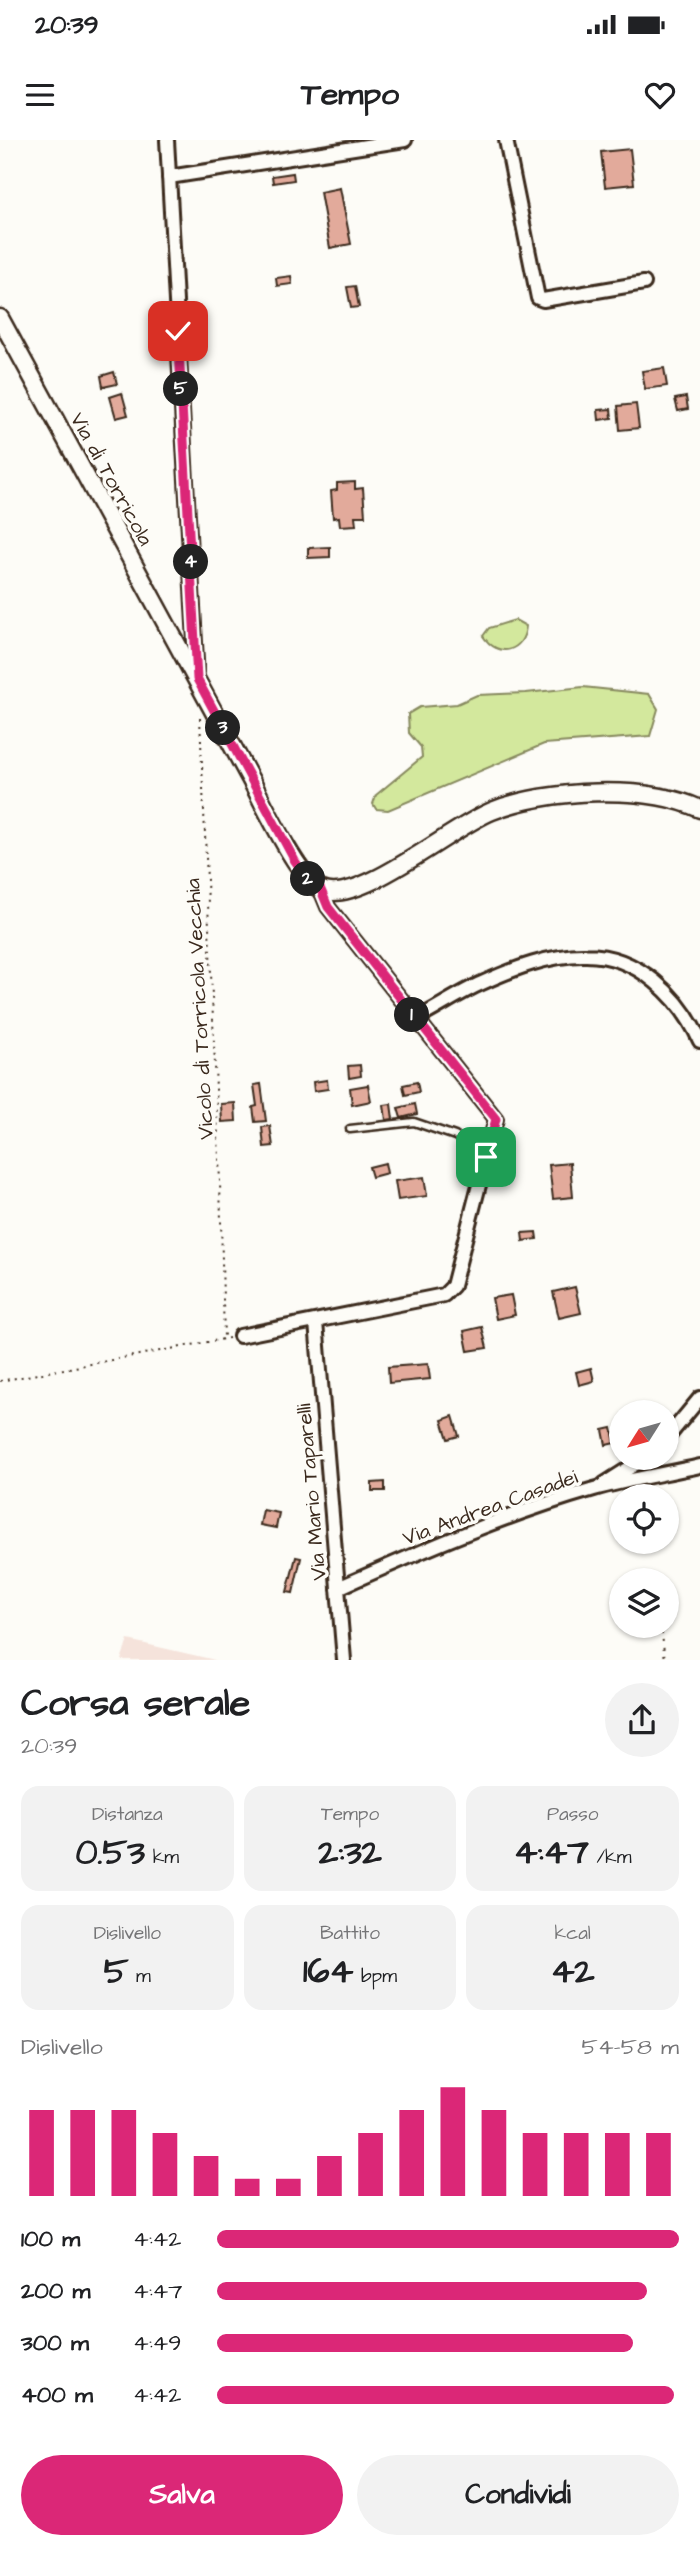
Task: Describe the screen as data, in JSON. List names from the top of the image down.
{
  "streets": {
    "street": ["Via di Torricola", "Via Mario Taparelli", "Via Andrea Casadei"],
    "path": ["Vicolo di Torricola Vecchia"]
  },
  "crossings": [
    ["Via Mario Taparelli", "Via Andrea Casadei"]
  ],
  "north": "bottom left",
  "page": {
    "status": "20:39",
    "header": "Tempo",
    "pins": [
      "5",
      "4",
      "3",
      "2",
      "1"
    ],
    "heading": ["Corsa serale", "20:39"],
    "stats": [
      ["Distanza", "0.53 km"],
      ["Tempo", "2:32"],
      ["Passo", "4:47 /km"],
      ["Dislivello", "5 m"],
      ["Battito", "164 bpm"],
      ["kcal", "42"]
    ],
    "chart": ["Dislivello", "54–58 m"],
    "list": [
      {
        "name": "100 m",
        "note": "4:42"
      },
      {
        "name": "200 m",
        "note": "4:47"
      },
      {
        "name": "300 m",
        "note": "4:49"
      },
      {
        "name": "400 m",
        "note": "4:42"
      }
    ],
    "buttons": ["Salva", "Condividi"]
  }
}
